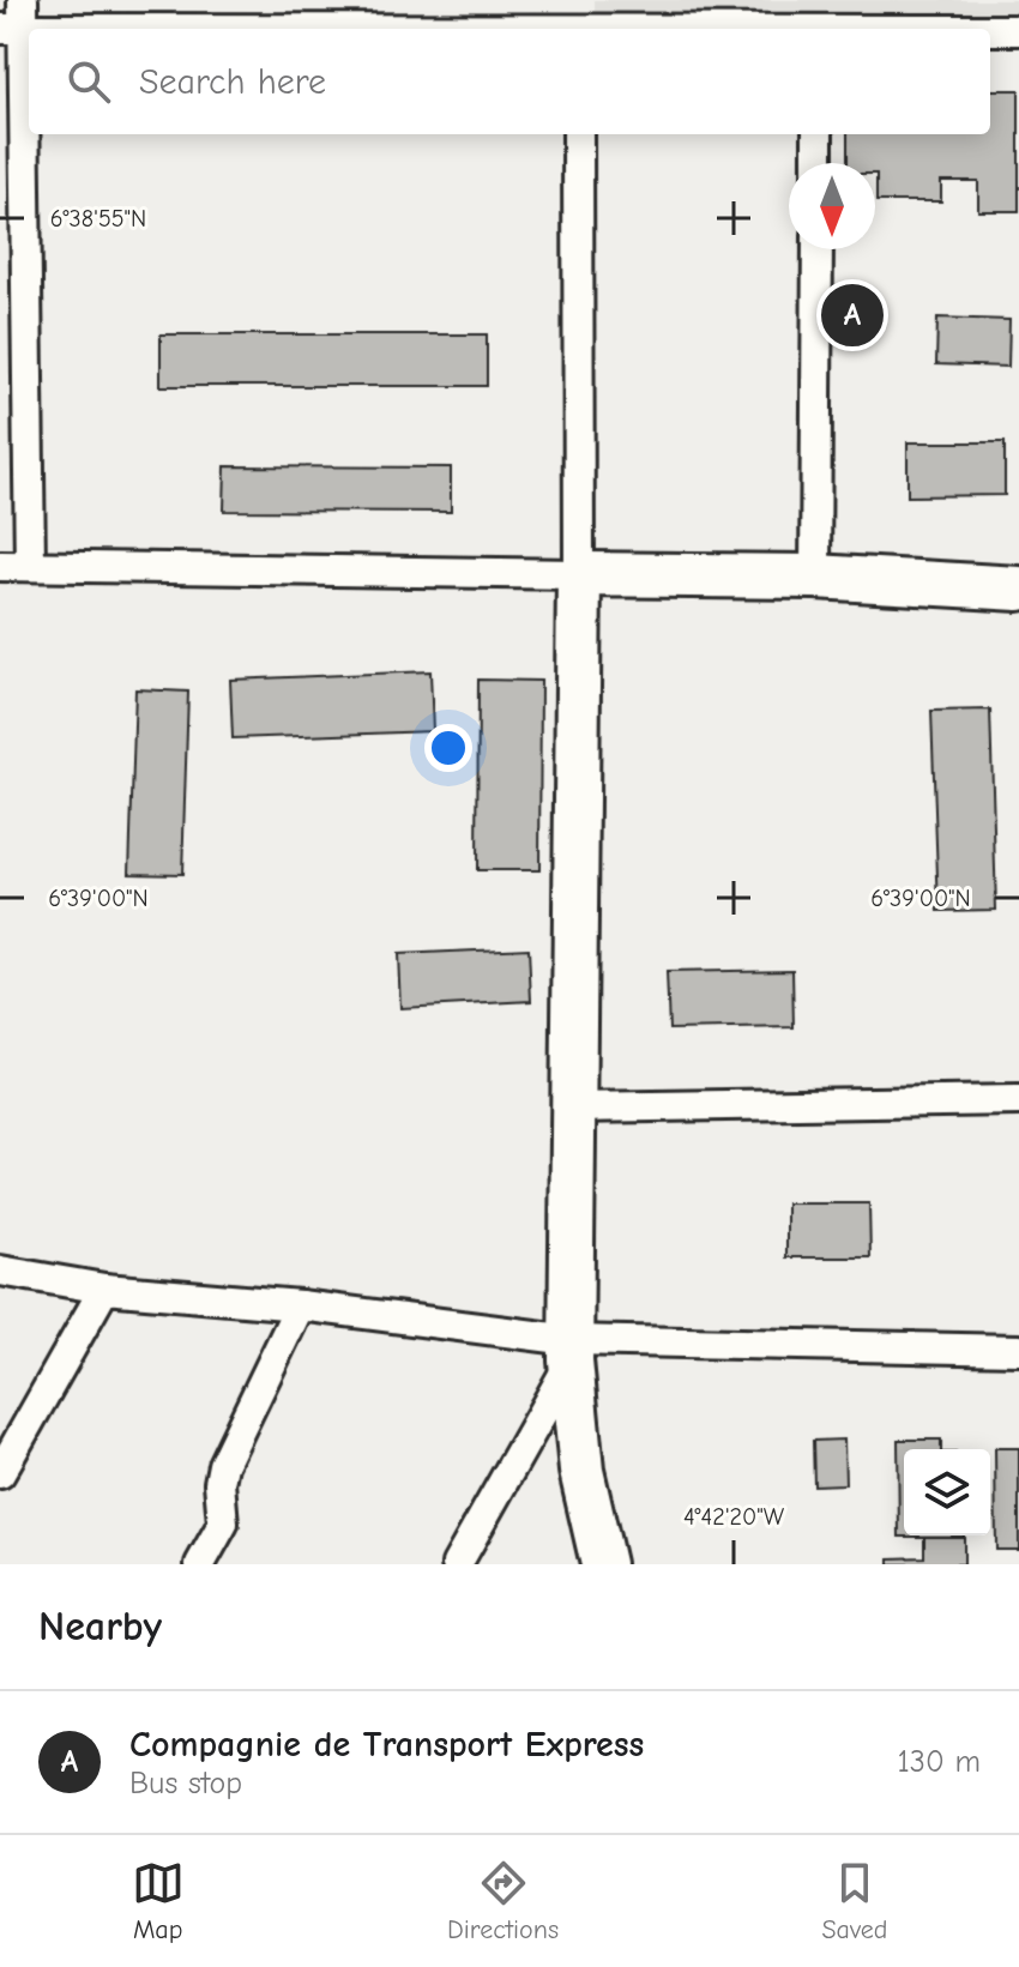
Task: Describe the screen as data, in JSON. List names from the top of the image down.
{
  "north": "bottom",
  "page": {
    "search": "Search here",
    "pins": "A",
    "heading": "Nearby",
    "list": [
      {
        "mark": "A",
        "name": "Compagnie de Transport Express",
        "note": "Bus stop",
        "value": "130 m"
      }
    ],
    "nav": ["Map", "Directions", "Saved"]
  },
  "coordinates": ["6°38'55\"N", "6°39'00\"N", "4°42'20\"W"]
}
